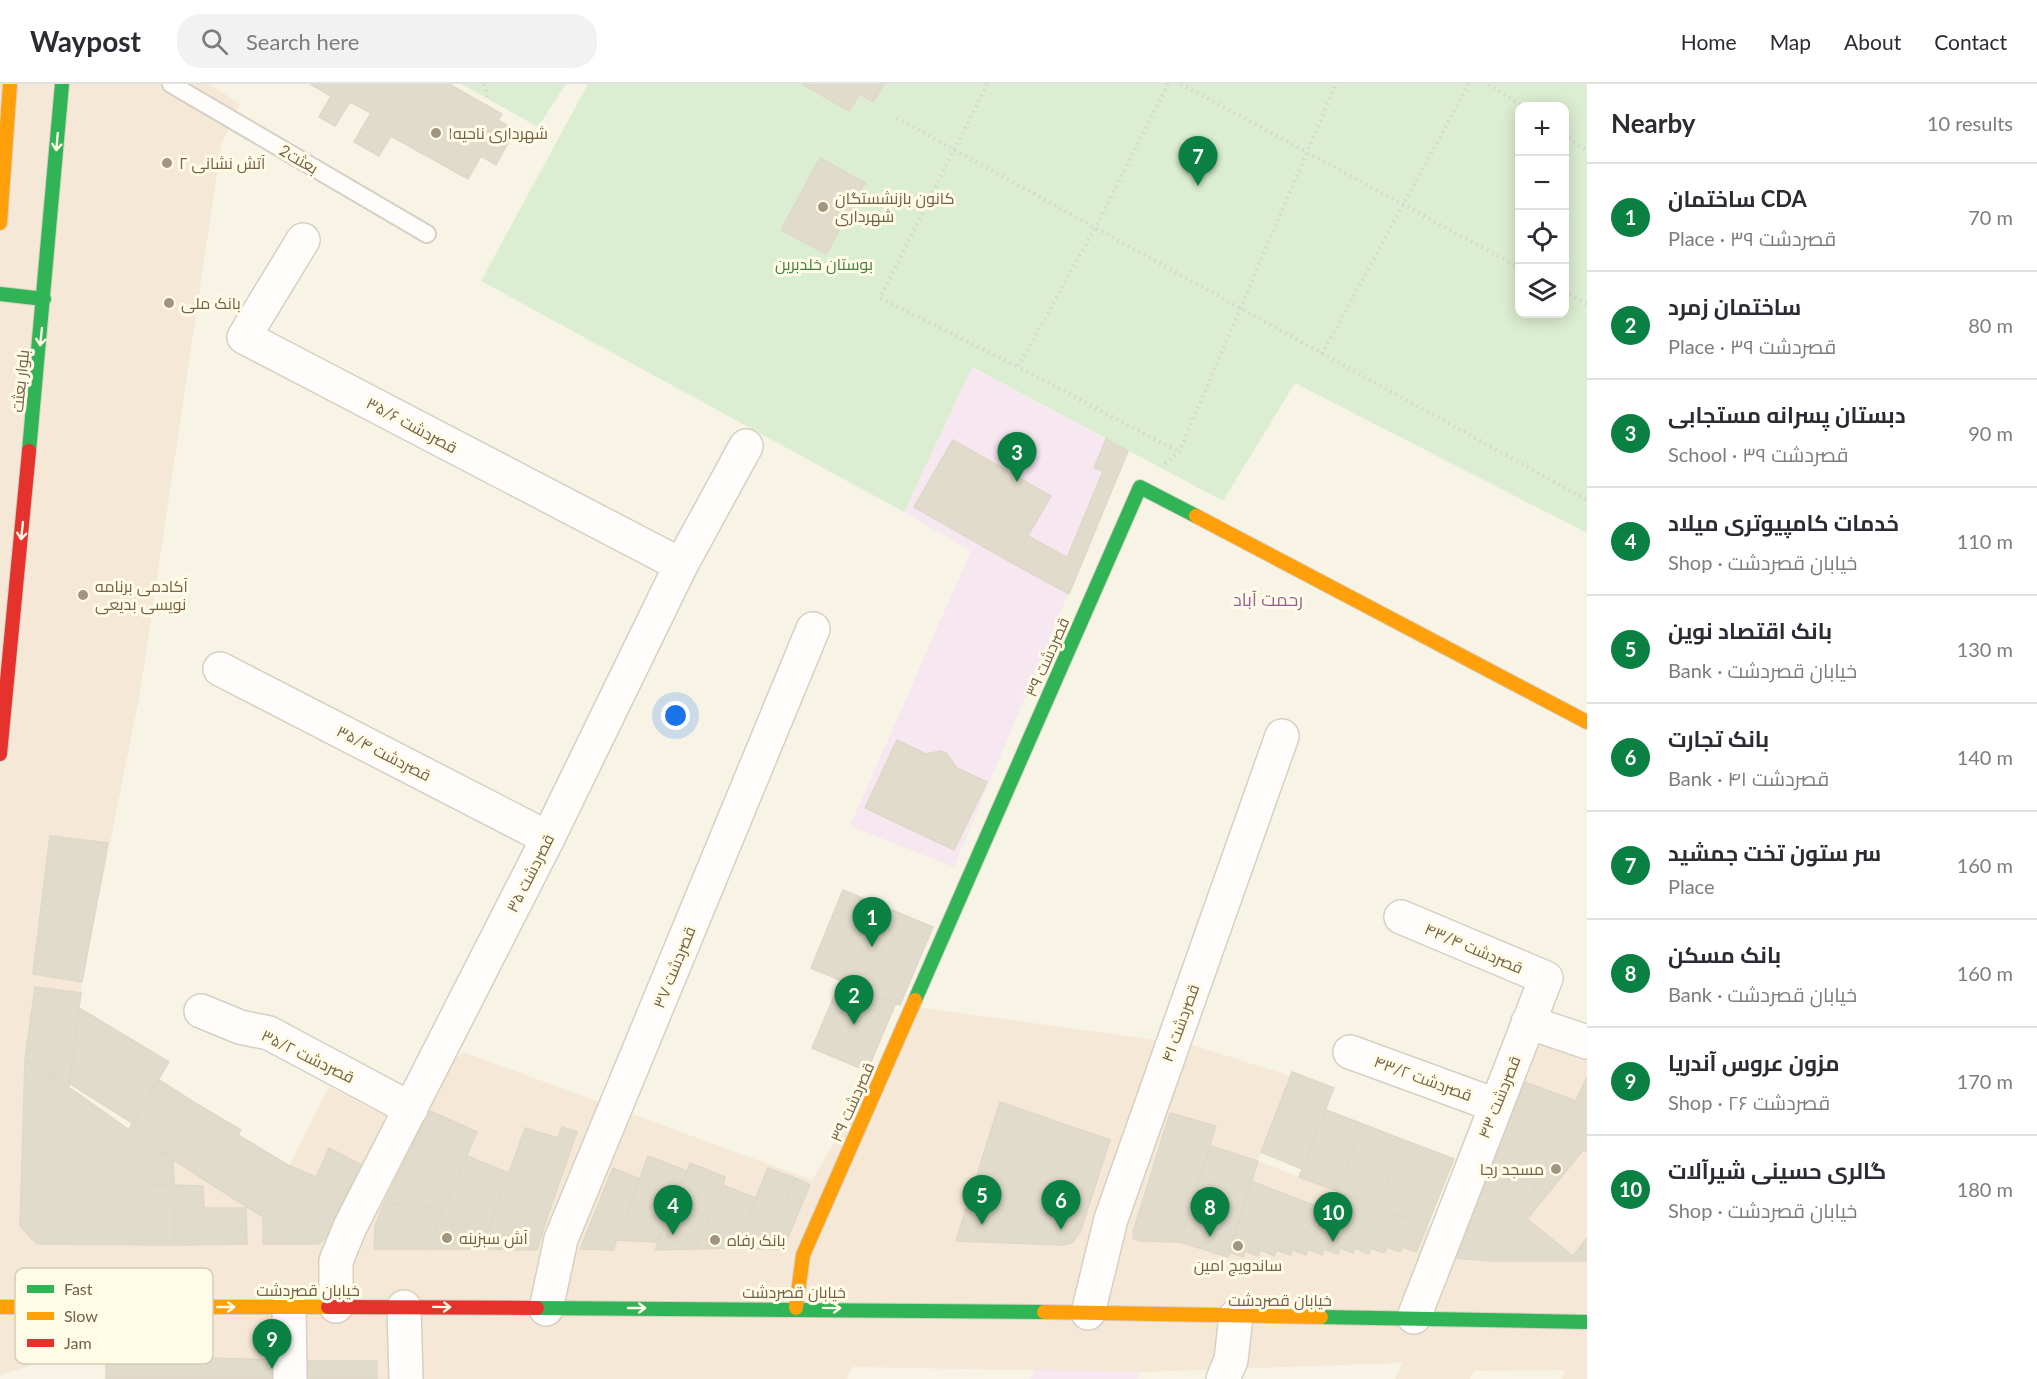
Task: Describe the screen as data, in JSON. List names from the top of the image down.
{
  "streets": {
    "main road": ["بلوار بعثت", "قصردشت ۳۹", "خیابان قصردشت"],
    "street": [
      "قصردشت ۳۵/۶",
      "قصردشت ۳۵/۴",
      "قصردشت ۳۵",
      "قصردشت ۴۳/۴",
      "قصردشت ۳۷",
      "قصردشت ۴۱",
      "قصردشت ۳۵/۲",
      "قصردشت ۴۳/۲",
      "قصردشت ۴۳"
    ],
    "lane": ["2بعثت"]
  },
  "crossings": [
    ["قصردشت ۳۵/۶", "قصردشت ۳۵"],
    ["قصردشت ۳۹", "خیابان قصردشت"],
    ["قصردشت ۳۵/۴", "قصردشت ۳۵"],
    ["قصردشت ۳۵", "قصردشت ۳۵/۲"],
    ["قصردشت ۳۵", "خیابان قصردشت"],
    ["قصردشت ۴۳/۴", "قصردشت ۴۳"],
    ["قصردشت ۳۷", "خیابان قصردشت"],
    ["قصردشت ۴۱", "خیابان قصردشت"],
    ["قصردشت ۴۳/۲", "قصردشت ۴۳"],
    ["قصردشت ۴۳", "خیابان قصردشت"]
  ],
  "one_way": ["بلوار بعثت", "خیابان قصردشت"],
  "districts": ["رحمت آباد"],
  "parks": ["بوستان خلدبرین"],
  "places": [
    "شهرداری ناحیه۱",
    "آتش نشانی ۲",
    "کانون بازنشستگان شهرداری",
    "بانک ملی",
    "آکادمی برنامه نویسی بدیعی",
    "مسجد رجا",
    "آش سبزینه",
    "بانک رفاه",
    "ساندویچ امین"
  ],
  "legend": ["Fast", "Slow", "Jam"],
  "page": {
    "header": "Waypost",
    "search": "Search here",
    "nav": [
      "Home",
      "Map",
      "About",
      "Contact"
    ],
    "heading": ["Nearby", "10 results"],
    "map_buttons": ["+", "−"],
    "pins": [
      "7",
      "3",
      "1",
      "2",
      "5",
      "6",
      "4",
      "8",
      "10",
      "9"
    ],
    "list": [
      {
        "mark": "1",
        "name": "ساختمان CDA",
        "note": "Place · قصردشت ۳۹",
        "value": "70 m"
      },
      {
        "mark": "2",
        "name": "ساختمان زمرد",
        "note": "Place · قصردشت ۳۹",
        "value": "80 m"
      },
      {
        "mark": "3",
        "name": "دبستان پسرانه مستجابی",
        "note": "School · قصردشت ۳۹",
        "value": "90 m"
      },
      {
        "mark": "4",
        "name": "خدمات کامپیوتری میلاد",
        "note": "Shop · خیابان قصردشت",
        "value": "110 m"
      },
      {
        "mark": "5",
        "name": "بانک اقتصاد نوین",
        "note": "Bank · خیابان قصردشت",
        "value": "130 m"
      },
      {
        "mark": "6",
        "name": "بانک تجارت",
        "note": "Bank · قصردشت ۴۱",
        "value": "140 m"
      },
      {
        "mark": "7",
        "name": "سر ستون تخت جمشید",
        "note": "Place",
        "value": "160 m"
      },
      {
        "mark": "8",
        "name": "بانک مسکن",
        "note": "Bank · خیابان قصردشت",
        "value": "160 m"
      },
      {
        "mark": "9",
        "name": "مزون عروس آندریا",
        "note": "Shop · قصردشت ۲۶",
        "value": "170 m"
      },
      {
        "mark": "10",
        "name": "گالری حسینی شیرآلات",
        "note": "Shop · خیابان قصردشت",
        "value": "180 m"
      }
    ]
  }
}
